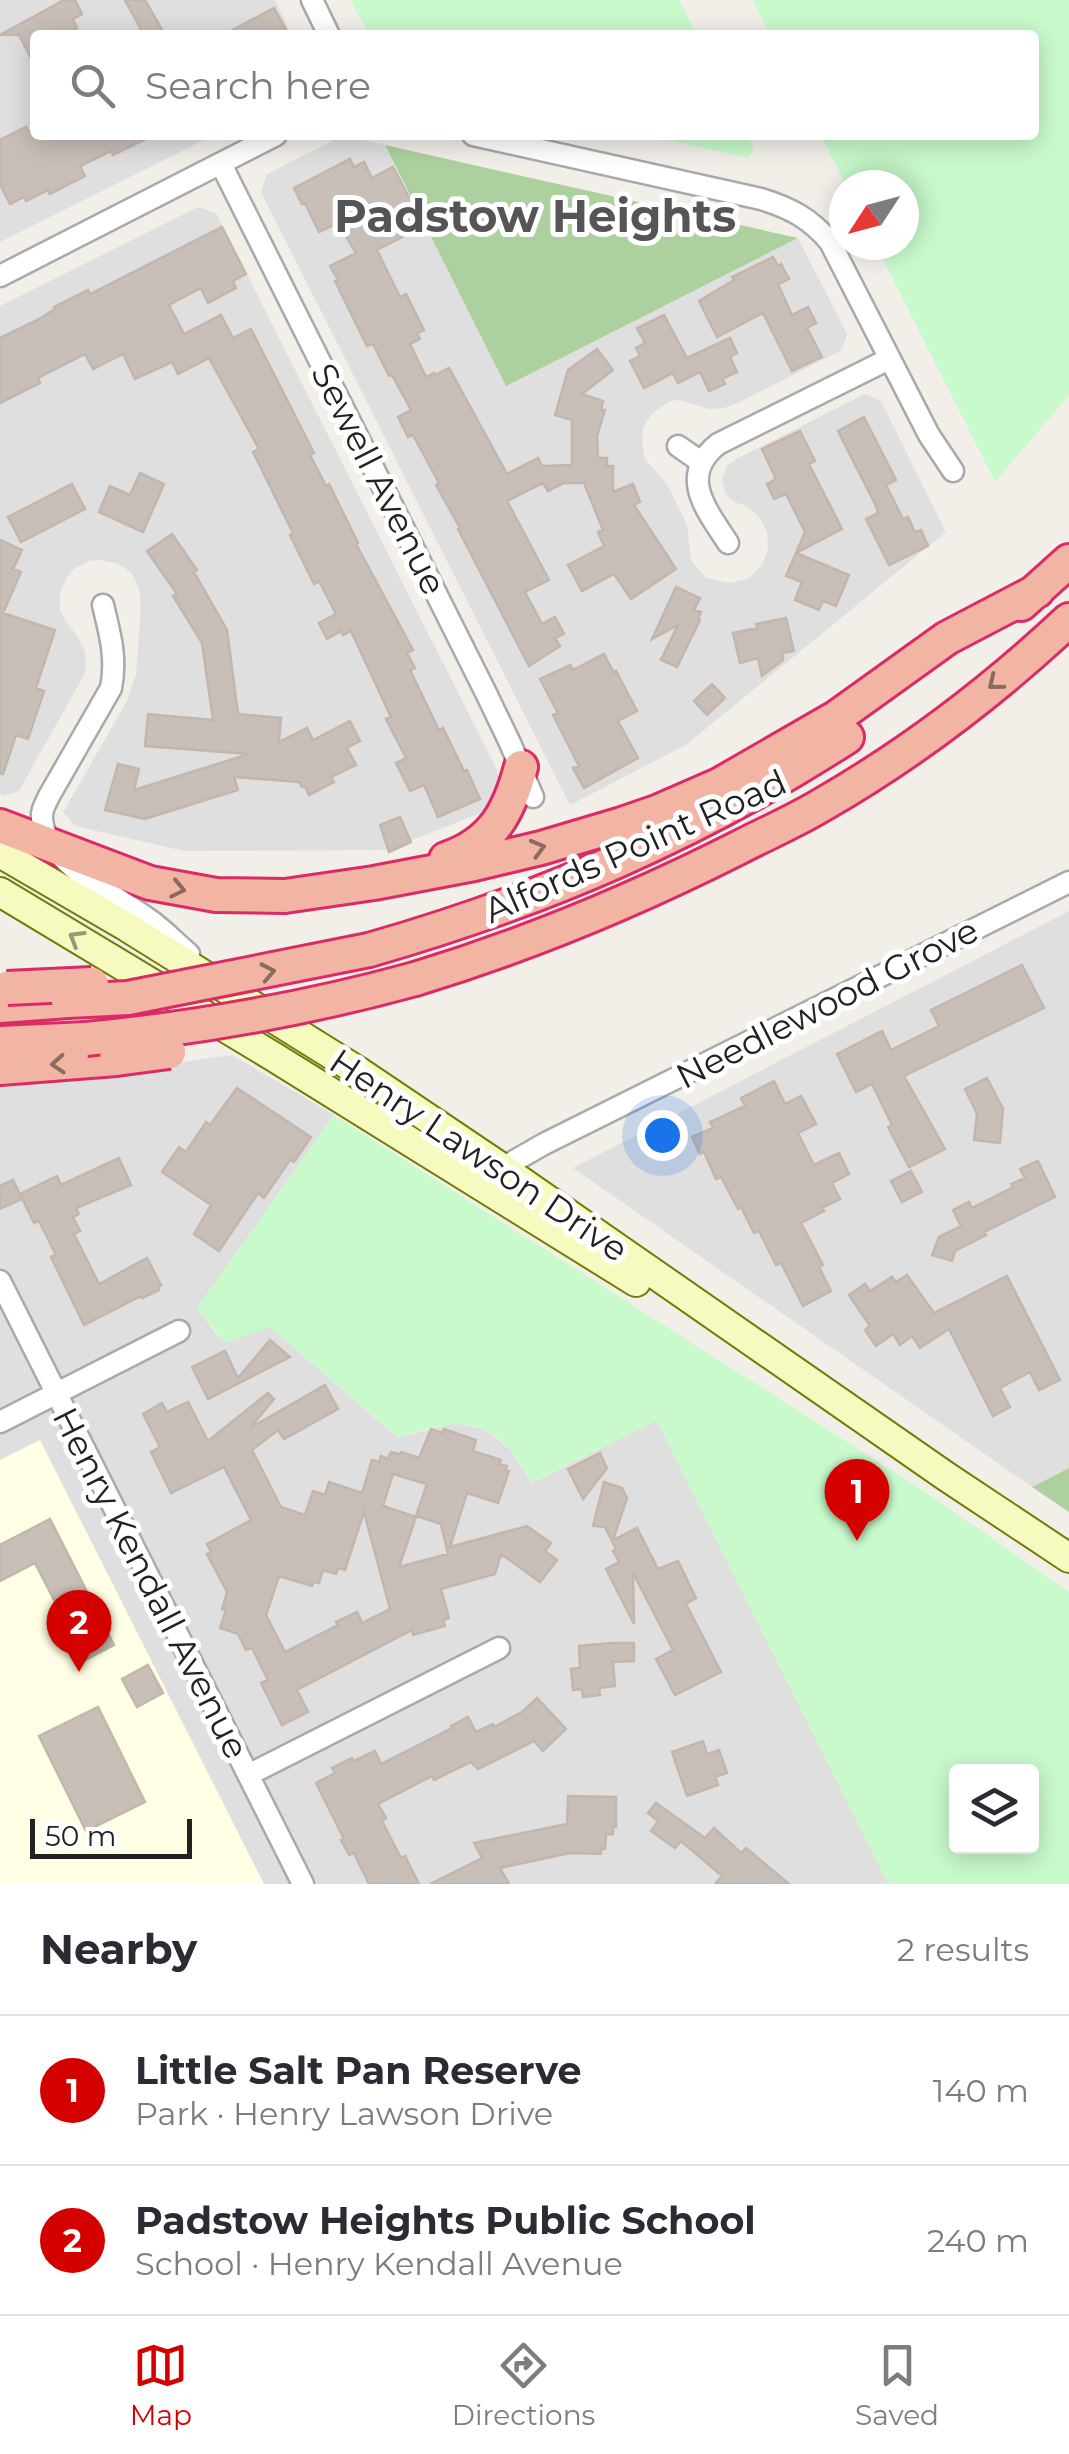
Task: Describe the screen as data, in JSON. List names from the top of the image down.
{
  "streets": {
    "highway": ["Alfords Point Road"],
    "main road": ["Henry Lawson Drive"],
    "street": ["Sewell Avenue", "Needlewood Grove", "Henry Kendall Avenue"]
  },
  "crossings": [
    ["Needlewood Grove", "Henry Lawson Drive"]
  ],
  "districts": ["Padstow Heights"],
  "scale_bar": "50 m",
  "north": "bottom left",
  "page": {
    "search": "Search here",
    "pins": ["1", "2"],
    "scale": "50 m",
    "heading": ["Nearby", "2 results"],
    "list": [
      {
        "mark": "1",
        "name": "Little Salt Pan Reserve",
        "note": "Park · Henry Lawson Drive",
        "value": "140 m"
      },
      {
        "mark": "2",
        "name": "Padstow Heights Public School",
        "note": "School · Henry Kendall Avenue",
        "value": "240 m"
      }
    ],
    "nav": ["Map", "Directions", "Saved"]
  }
}
